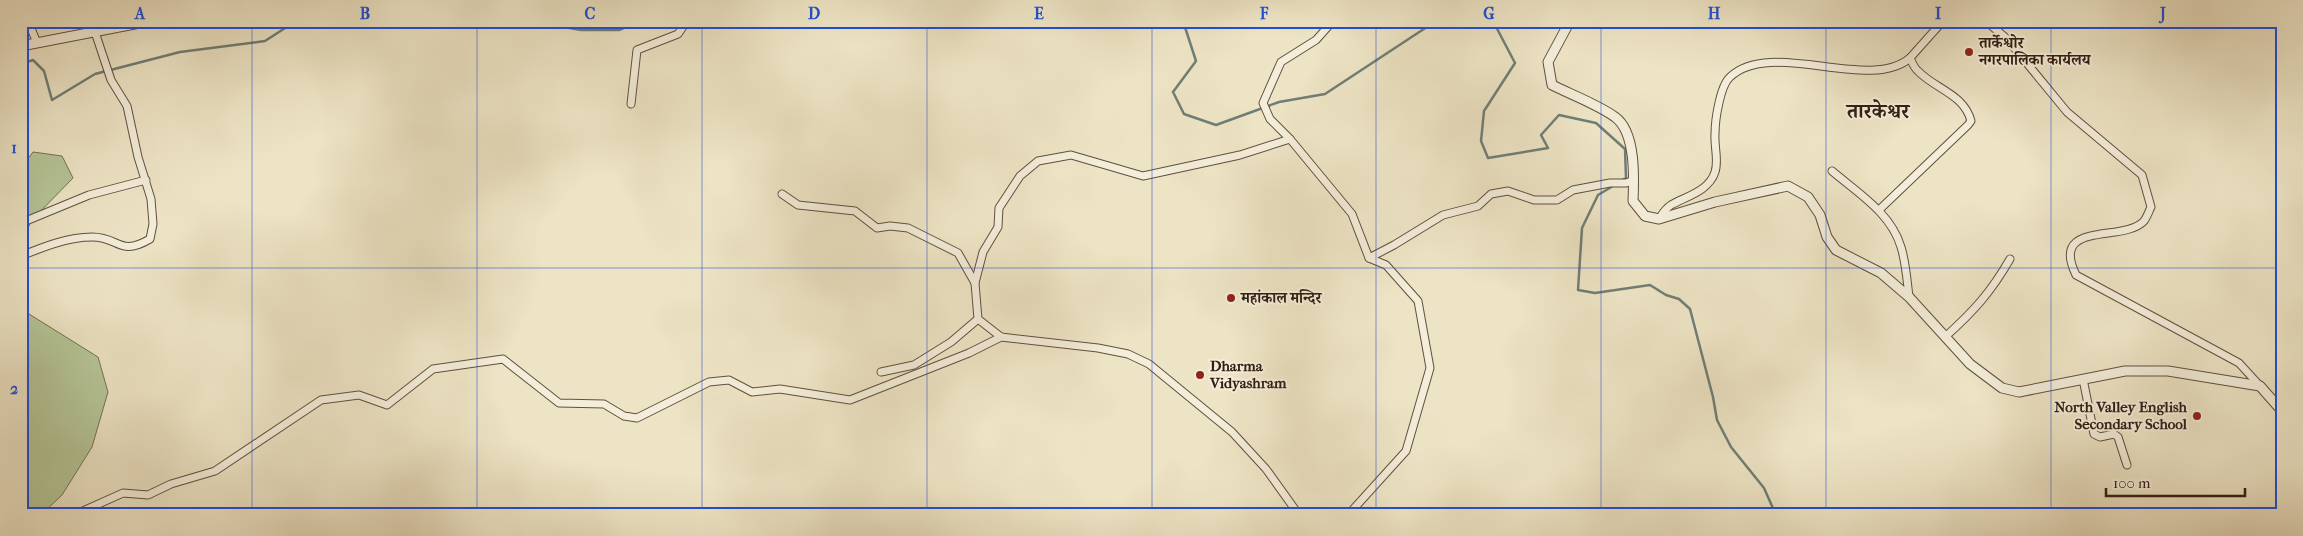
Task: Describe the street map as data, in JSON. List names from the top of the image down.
{
  "districts": ["तारकेश्वर"],
  "places": [
    "तार्केश्वोर नगरपालिका कार्यलय",
    "महांकाल मन्दिर",
    "Dharma Vidyashram",
    "North Valley English Secondary School"
  ],
  "scale_bar": "100 m",
  "grid": {
    "columns": [
      "A",
      "B",
      "C",
      "D",
      "E",
      "F",
      "G",
      "H",
      "I",
      "J"
    ],
    "rows": ["1", "2"]
  }
}
